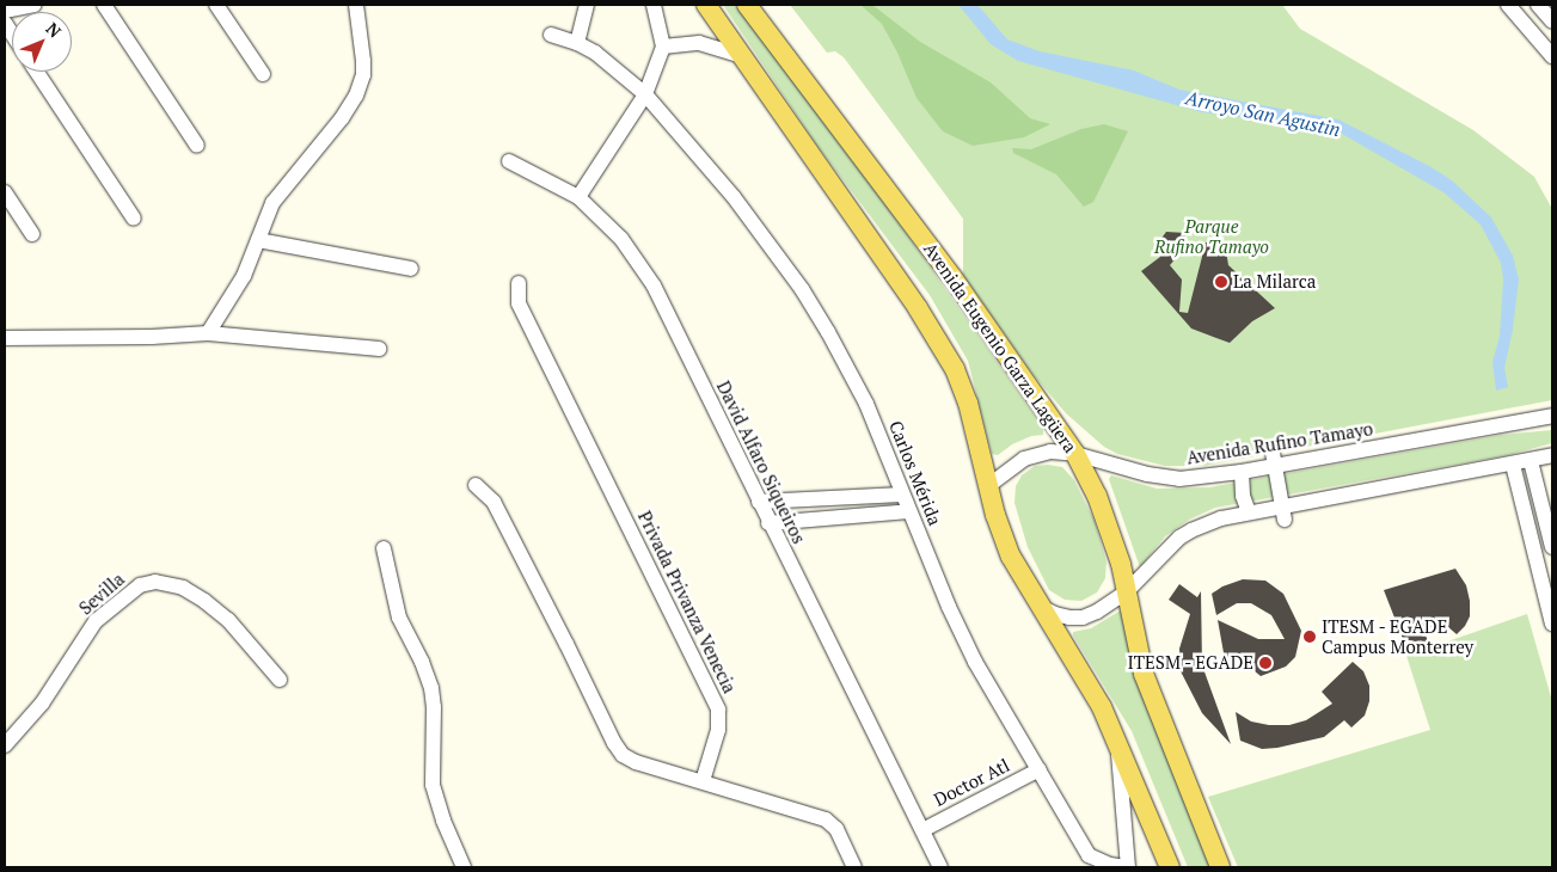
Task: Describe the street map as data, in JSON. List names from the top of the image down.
{
  "streets": {
    "main road": ["Avenida Eugenio Garza Lagüera"],
    "street": [
      "Avenida Rufino Tamayo",
      "David Alfaro Siqueiros",
      "Carlos Mérida",
      "Sevilla",
      "Privada Privanza Venecia",
      "Doctor Atl"
    ]
  },
  "crossings": [
    ["Avenida Eugenio Garza Lagüera", "Avenida Rufino Tamayo"],
    ["David Alfaro Siqueiros", "Doctor Atl"],
    ["Carlos Mérida", "Doctor Atl"]
  ],
  "water": ["Arroyo San Agustin"],
  "parks": ["Parque Rufino Tamayo"],
  "places": ["La Milarca", "ITESM - EGADE Campus Monterrey", "ITESM - EGADE"],
  "north": "top right"
}
